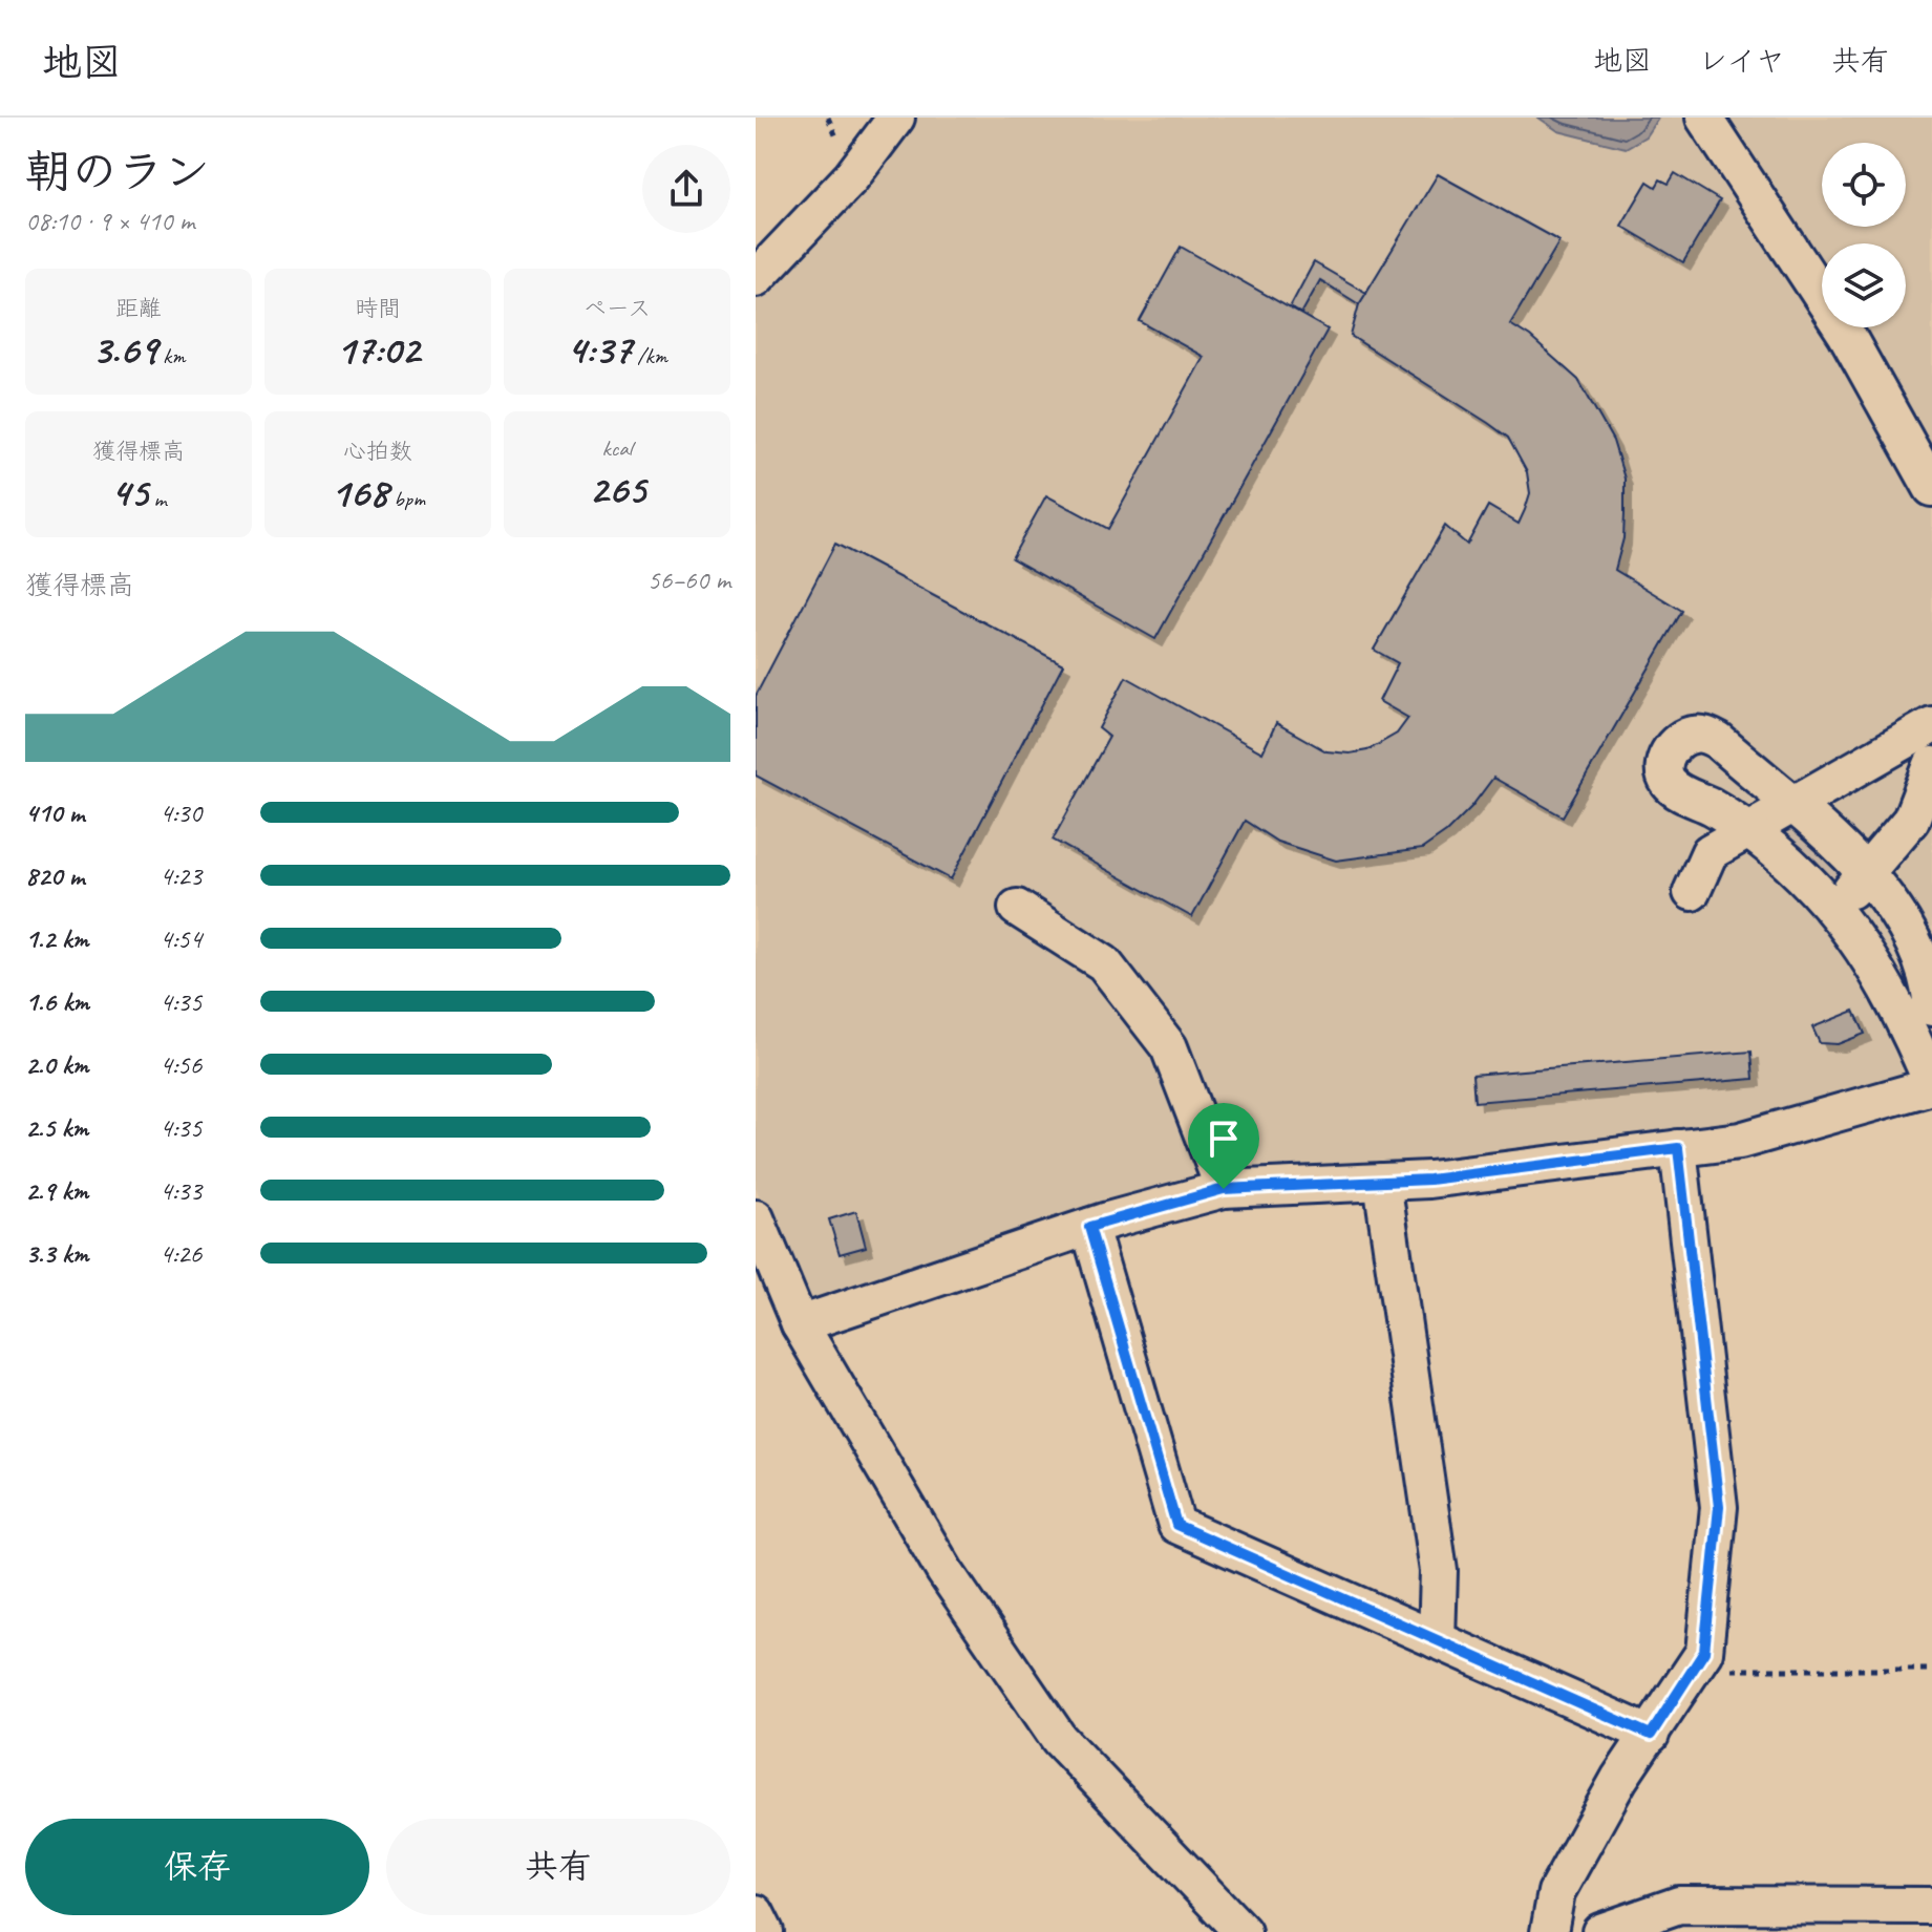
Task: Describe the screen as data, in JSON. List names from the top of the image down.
{
  "page": {
    "header": "地図",
    "nav": ["地図", "レイヤ", "共有"],
    "heading": ["朝のラン", "08:10 · 9 × 410 m"],
    "stats": [
      ["距離", "3.69 km"],
      ["時間", "17:02"],
      ["ペース", "4:37 /km"],
      ["獲得標高", "45 m"],
      ["心拍数", "168 bpm"],
      ["kcal", "265"]
    ],
    "chart": ["獲得標高", "56–60 m"],
    "list": [
      {
        "name": "410 m",
        "note": "4:30"
      },
      {
        "name": "820 m",
        "note": "4:23"
      },
      {
        "name": "1.2 km",
        "note": "4:54"
      },
      {
        "name": "1.6 km",
        "note": "4:35"
      },
      {
        "name": "2.0 km",
        "note": "4:56"
      },
      {
        "name": "2.5 km",
        "note": "4:35"
      },
      {
        "name": "2.9 km",
        "note": "4:33"
      },
      {
        "name": "3.3 km",
        "note": "4:26"
      }
    ],
    "buttons": ["保存", "共有"]
  }
}
